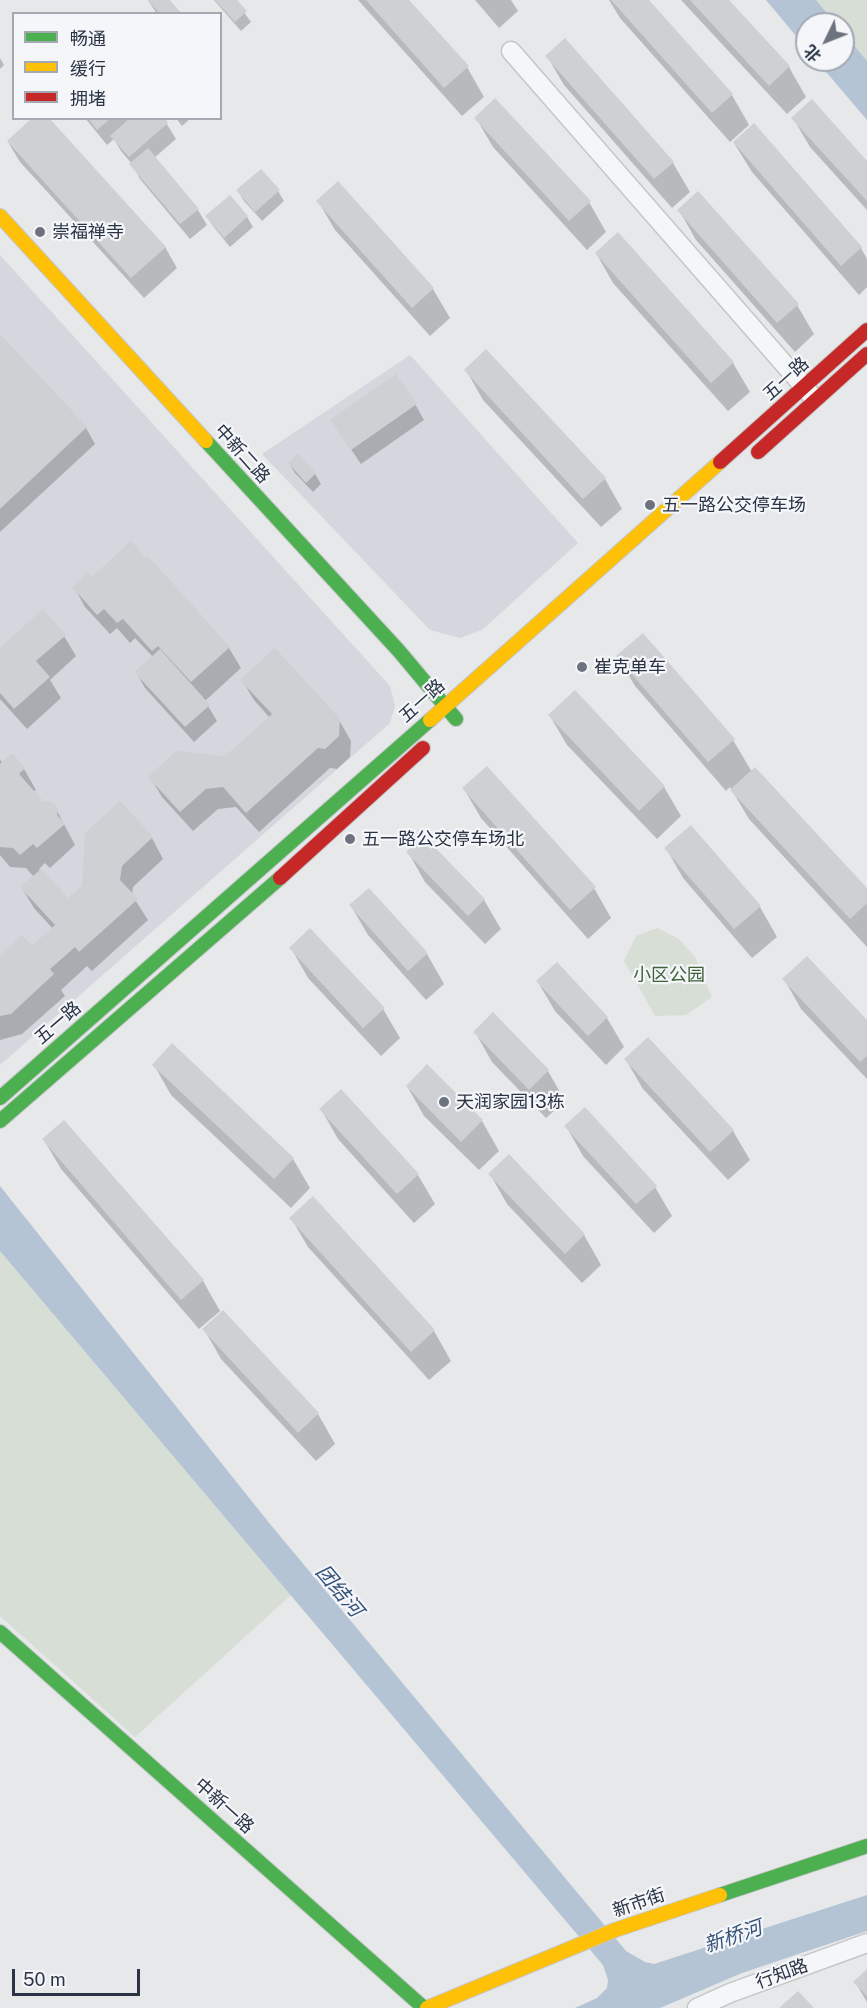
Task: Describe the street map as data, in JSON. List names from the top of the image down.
{
  "streets": {
    "main road": [
      "五一路",
      "中新二路",
      "中新一路",
      "新市街"
    ],
    "street": ["行知路"]
  },
  "crossings": [
    ["五一路", "中新二路"],
    ["中新一路", "新市街"]
  ],
  "water": ["团结河", "新桥河"],
  "parks": ["小区公园"],
  "places": [
    "崇福禅寺",
    "五一路公交停车场",
    "崔克单车",
    "五一路公交停车场北",
    "天润家园13栋"
  ],
  "legend": ["畅通", "缓行", "拥堵"],
  "scale_bar": "50 m",
  "north": "bottom left"
}
